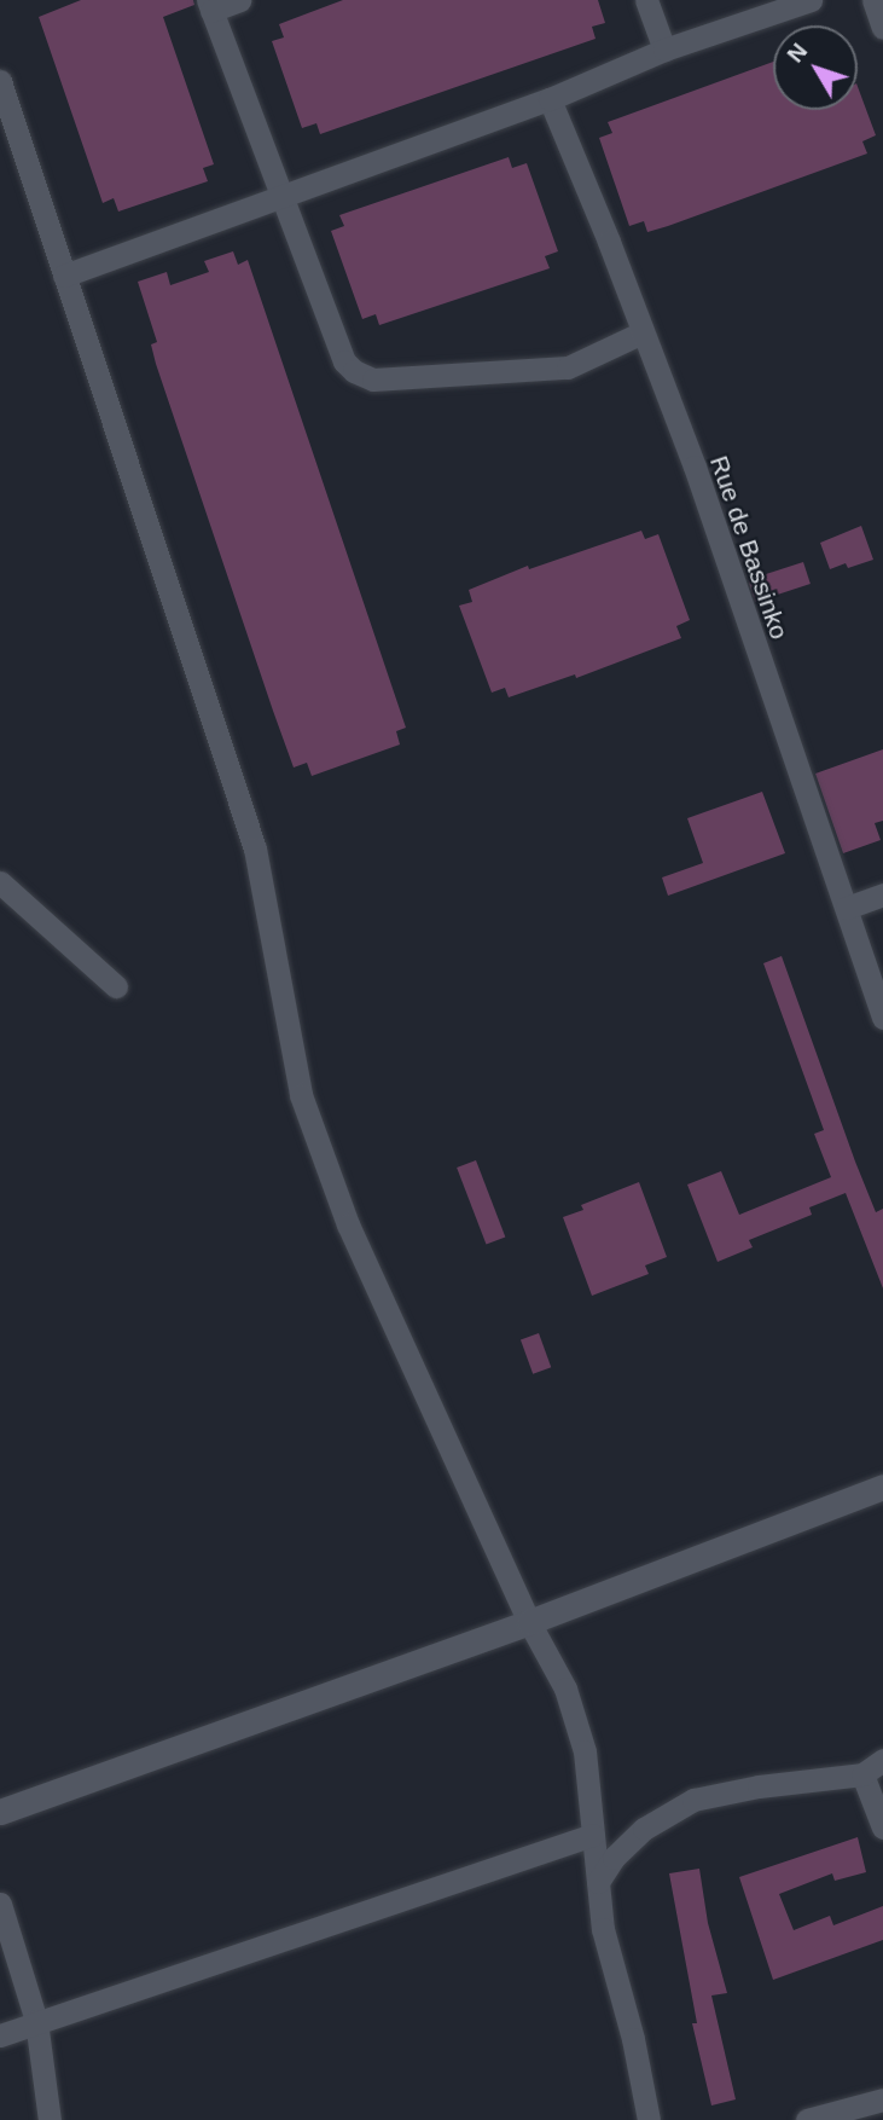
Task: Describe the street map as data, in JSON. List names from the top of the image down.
{
  "streets": {
    "street": ["Rue de Bassinko"]
  },
  "north": "top left"
}
